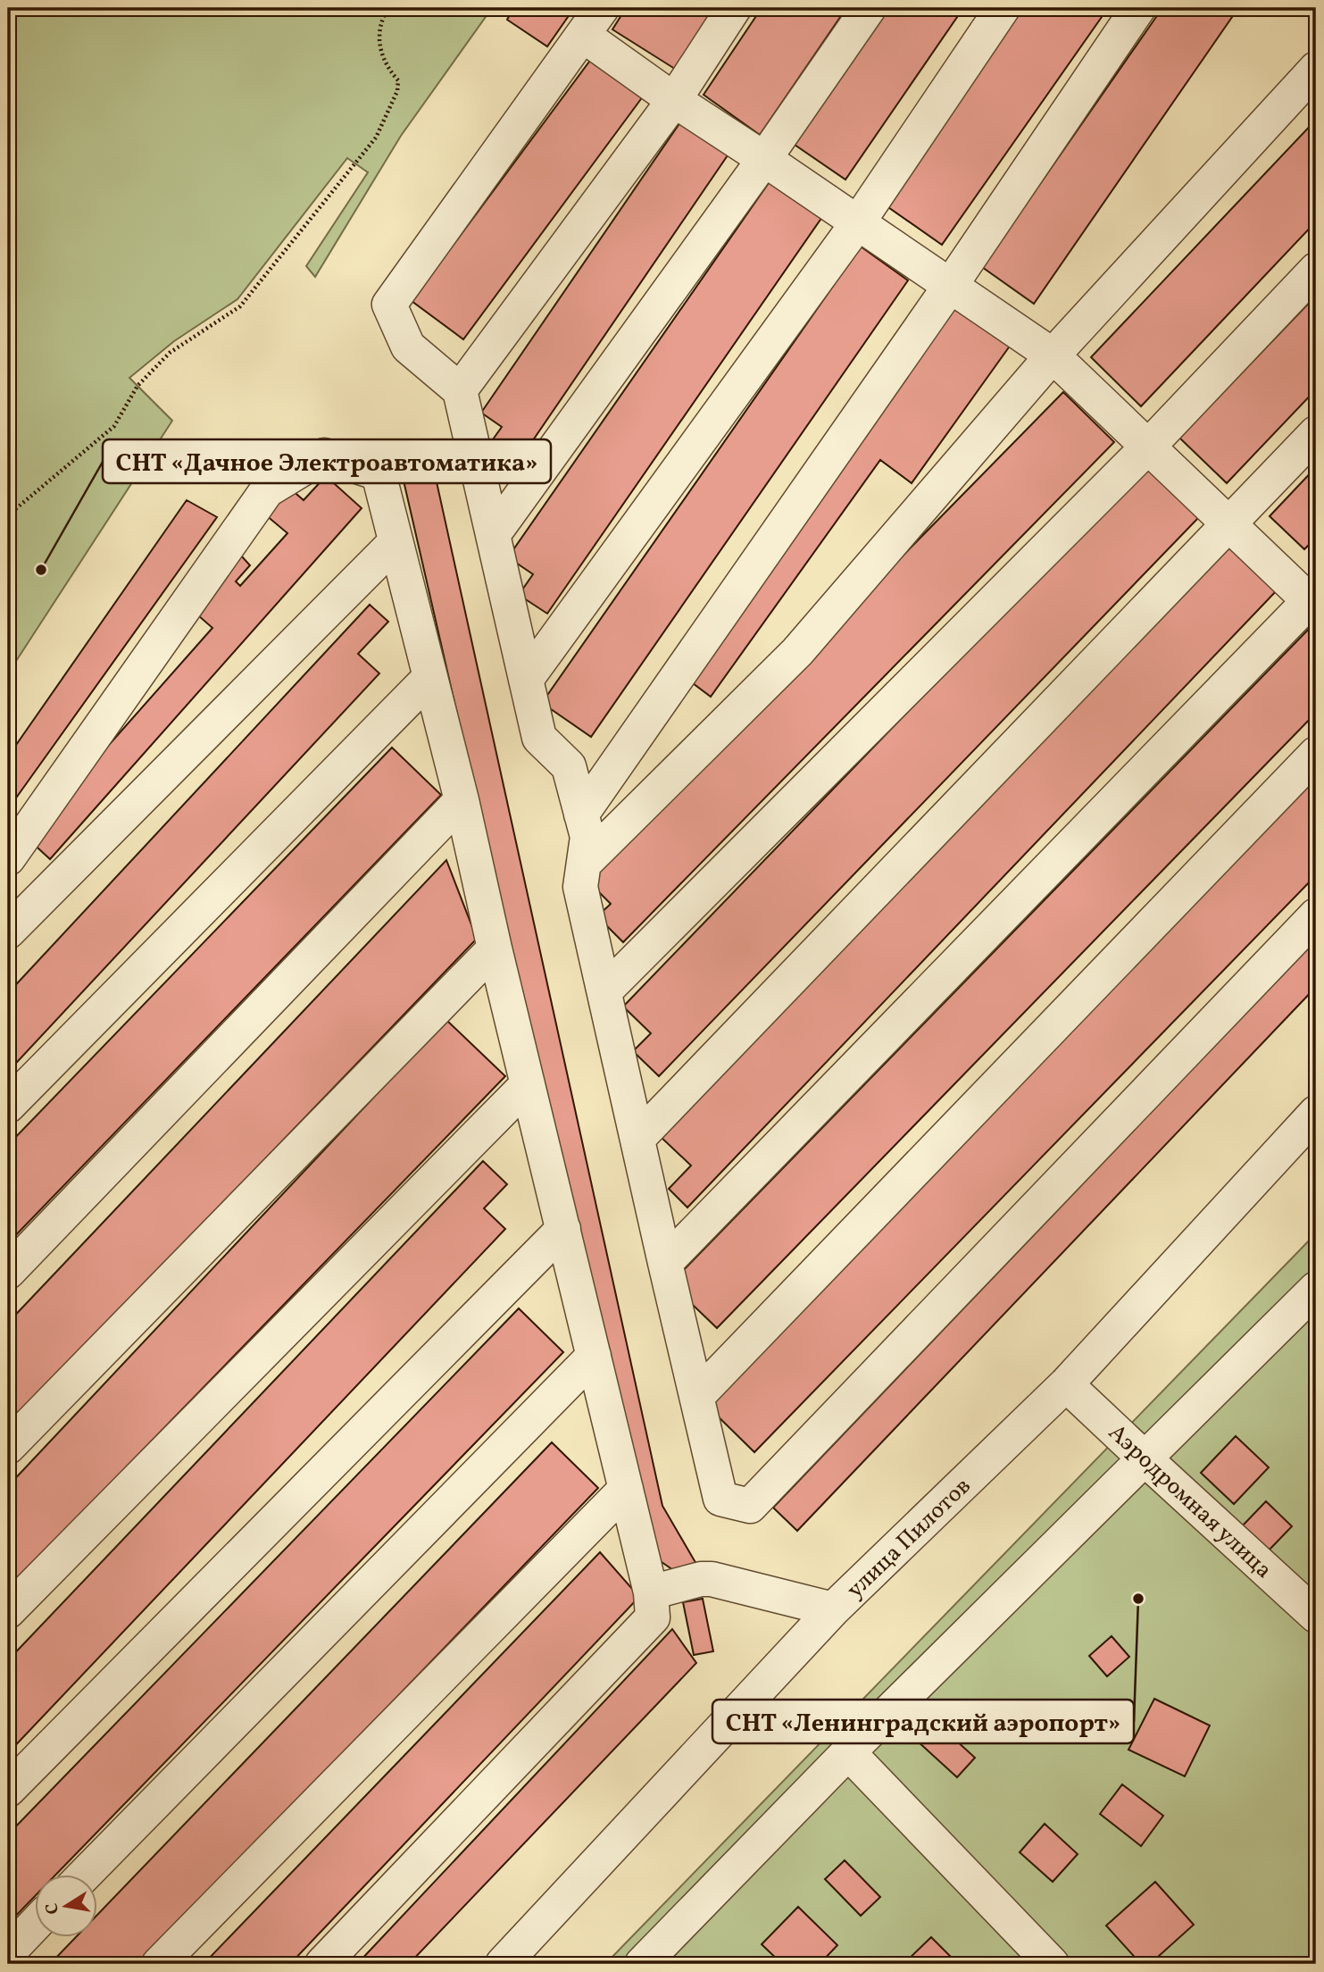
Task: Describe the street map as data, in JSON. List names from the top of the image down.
{
  "streets": {
    "street": ["Аэродромная улица", "улица Пилотов"]
  },
  "crossings": [
    ["Аэродромная улица", "улица Пилотов"]
  ],
  "places": ["СНТ «Дачное Электроавтоматика»", "СНТ «Ленинградский аэропорт»"],
  "north": "left"
}
